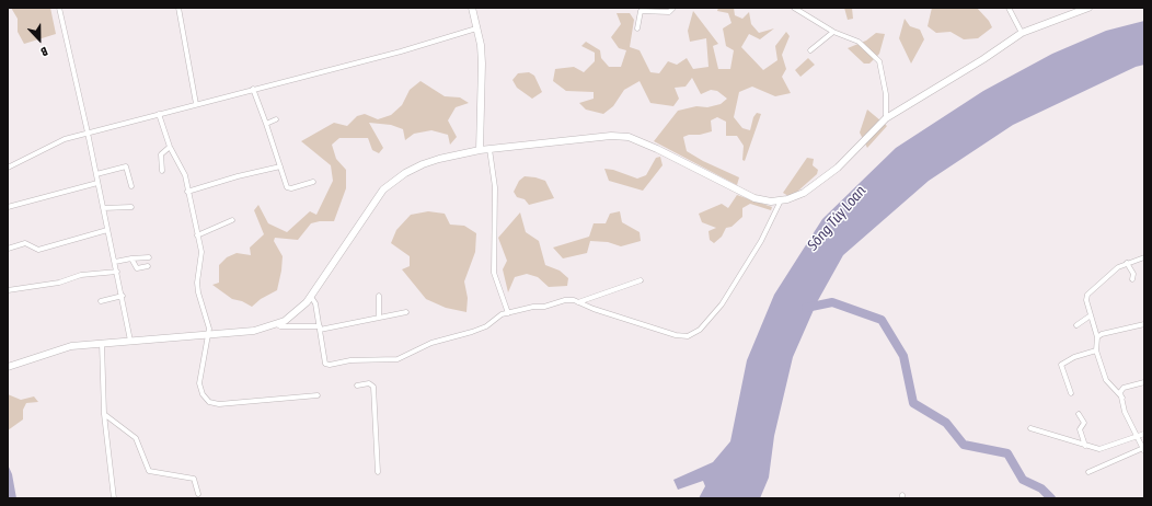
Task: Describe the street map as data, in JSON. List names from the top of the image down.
{
  "water": ["Sông Túy Loan"],
  "north": "bottom"
}
